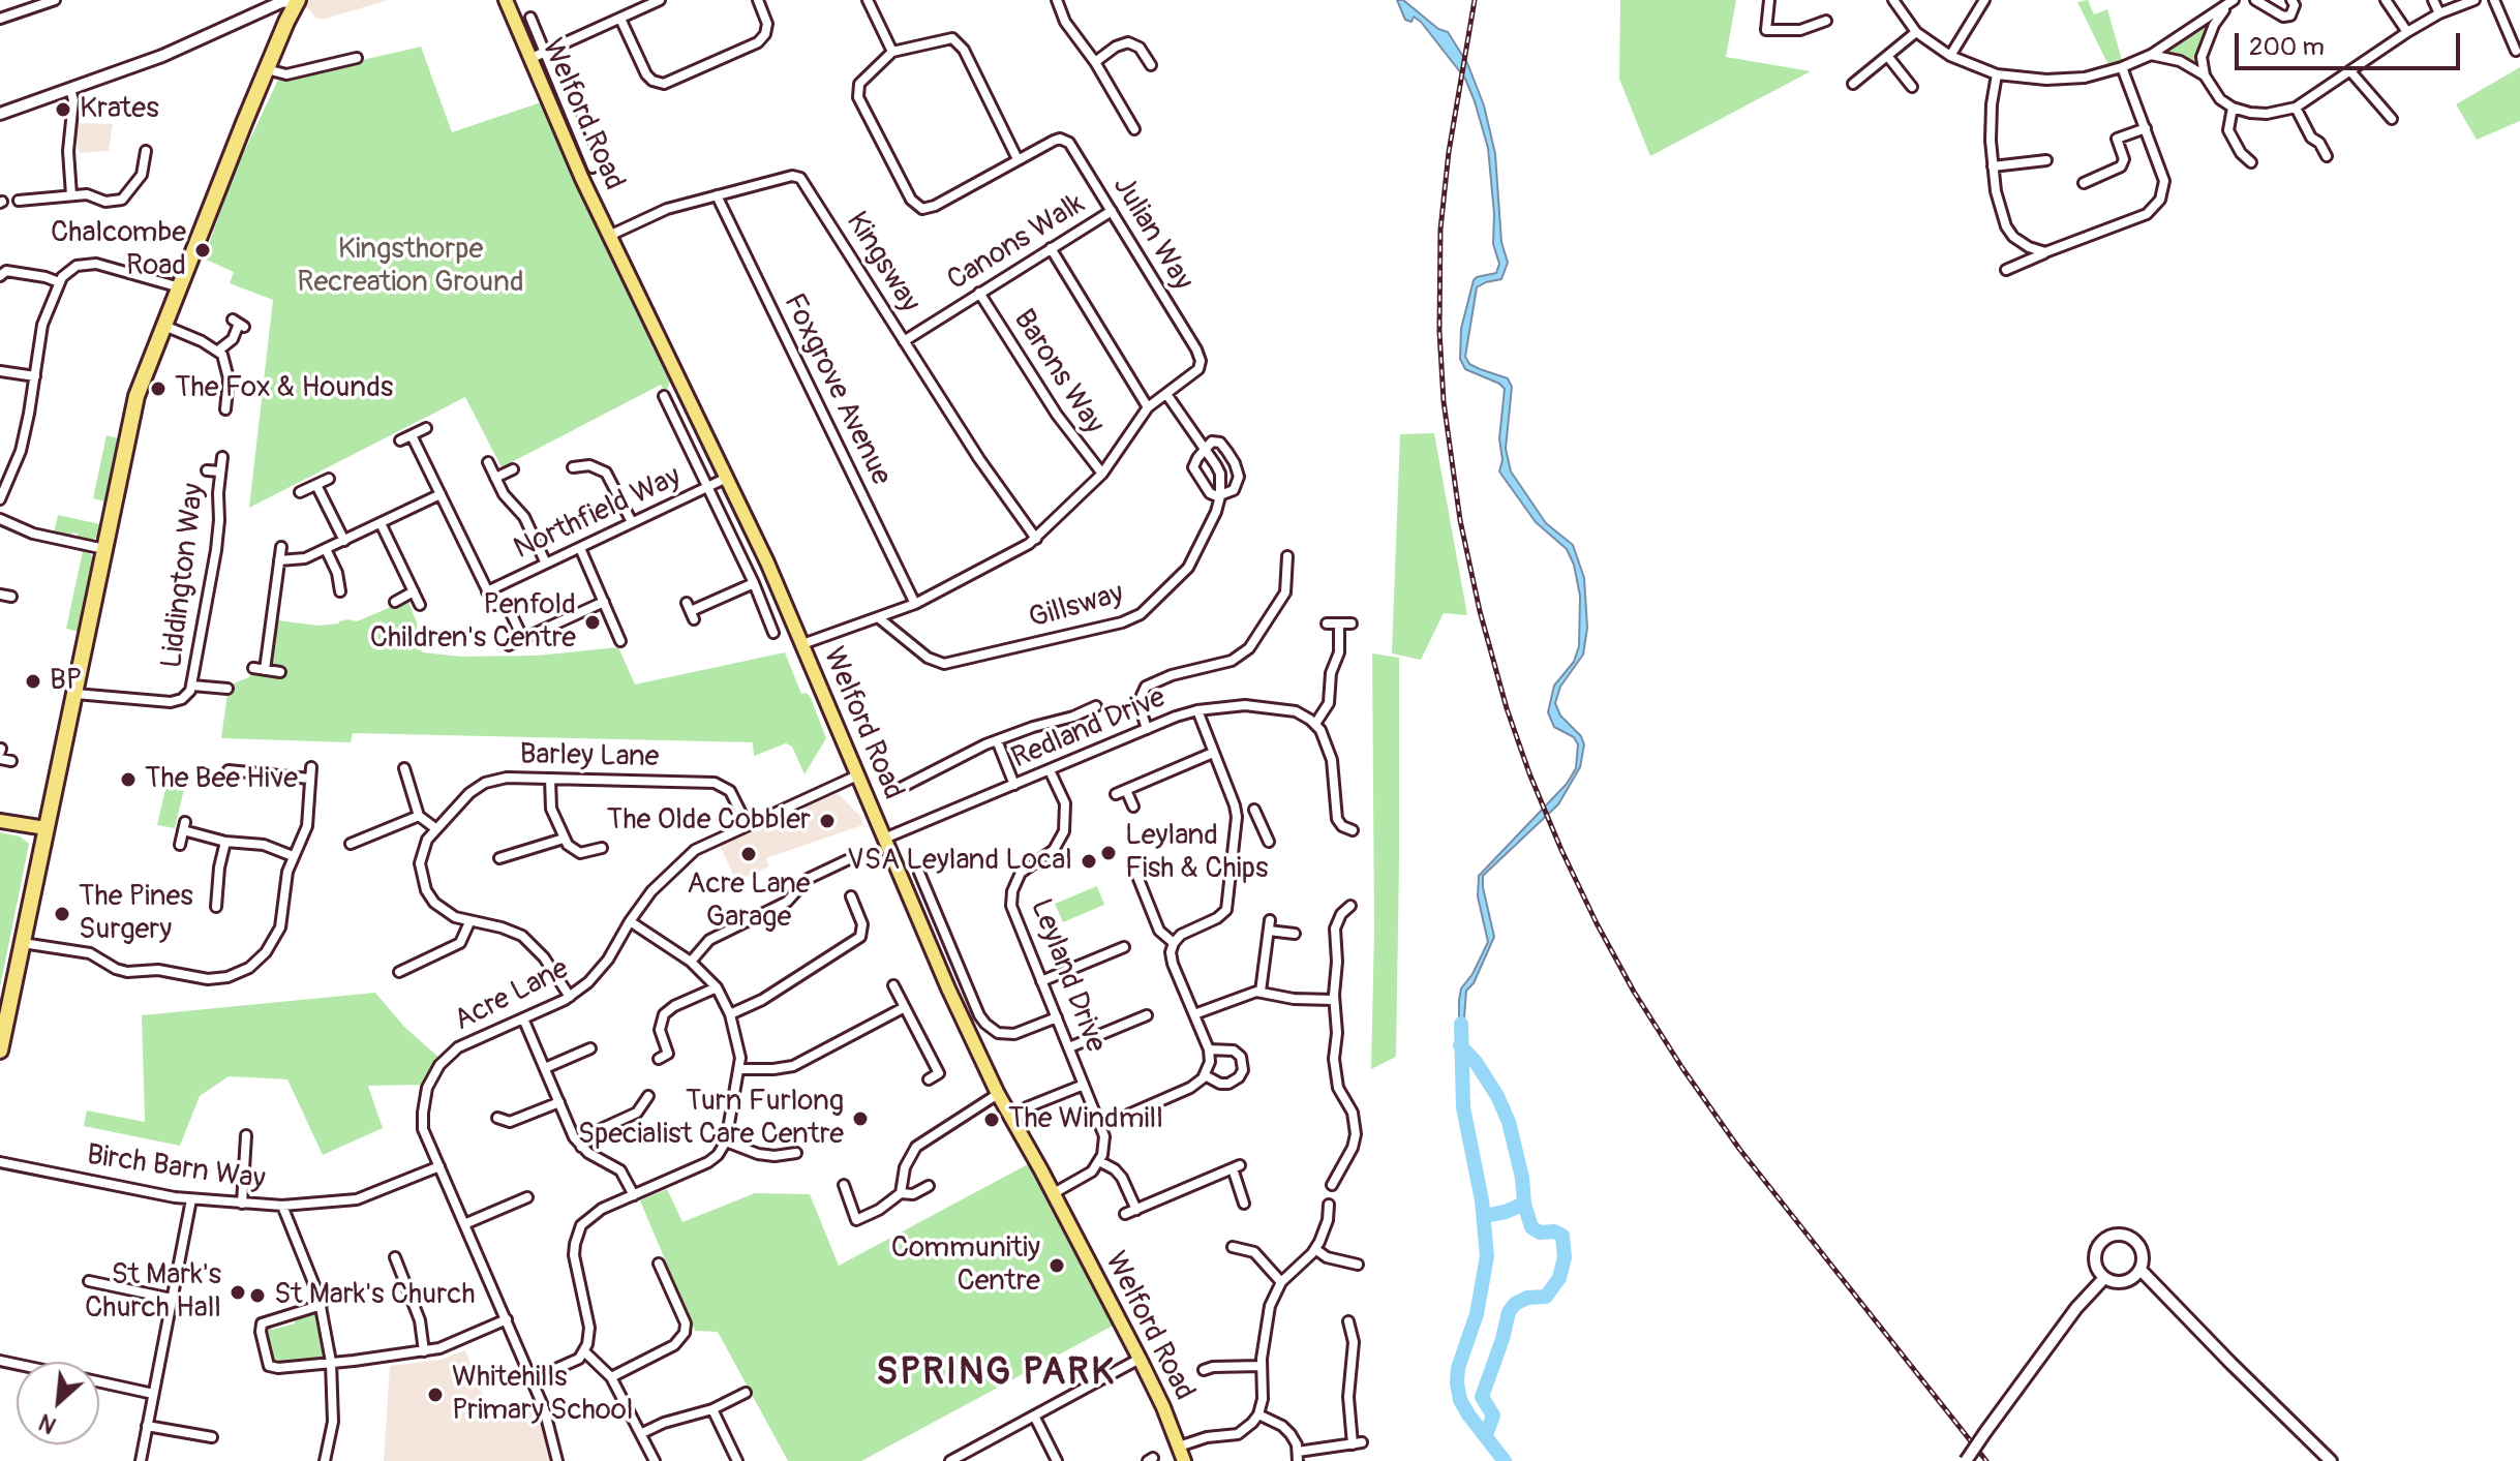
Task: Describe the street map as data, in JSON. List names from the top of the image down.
{
  "streets": {
    "main road": ["Welford Road"],
    "street": [
      "Julian Way",
      "Canons Walk",
      "Kingsway",
      "Barons Way",
      "Foxgrove Avenue",
      "Northfield Way",
      "Liddington Way",
      "Gillsway",
      "Redland Drive",
      "Barley Lane",
      "Leyland Drive",
      "Acre Lane",
      "Birch Barn Way"
    ]
  },
  "crossings": [
    ["Welford Road", "Kingsway"],
    ["Welford Road", "Northfield Way"],
    ["Welford Road", "Redland Drive"],
    ["Welford Road", "Acre Lane"],
    ["Julian Way", "Canons Walk"],
    ["Canons Walk", "Kingsway"],
    ["Canons Walk", "Barons Way"],
    ["Kingsway", "Foxgrove Avenue"],
    ["Redland Drive", "Leyland Drive"],
    ["Barley Lane", "Acre Lane"],
    ["Acre Lane", "Birch Barn Way"]
  ],
  "districts": ["SPRING PARK"],
  "parks": ["Kingsthorpe Recreation Ground"],
  "places": [
    "Krates",
    "Chalcombe Road",
    "The Fox & Hounds",
    "Penfold Children's Centre",
    "BP",
    "The Bee Hive",
    "The Olde Cobbler",
    "Leyland Fish & Chips",
    "Acre Lane Garage",
    "VSA Leyland Local",
    "The Pines Surgery",
    "Turn Furlong Specialist Care Centre",
    "The Windmill",
    "Communitiy Centre",
    "St Mark's Church Hall",
    "St Mark's Church",
    "Whitehills Primary School"
  ],
  "scale_bar": "200 m",
  "north": "bottom left"
}
